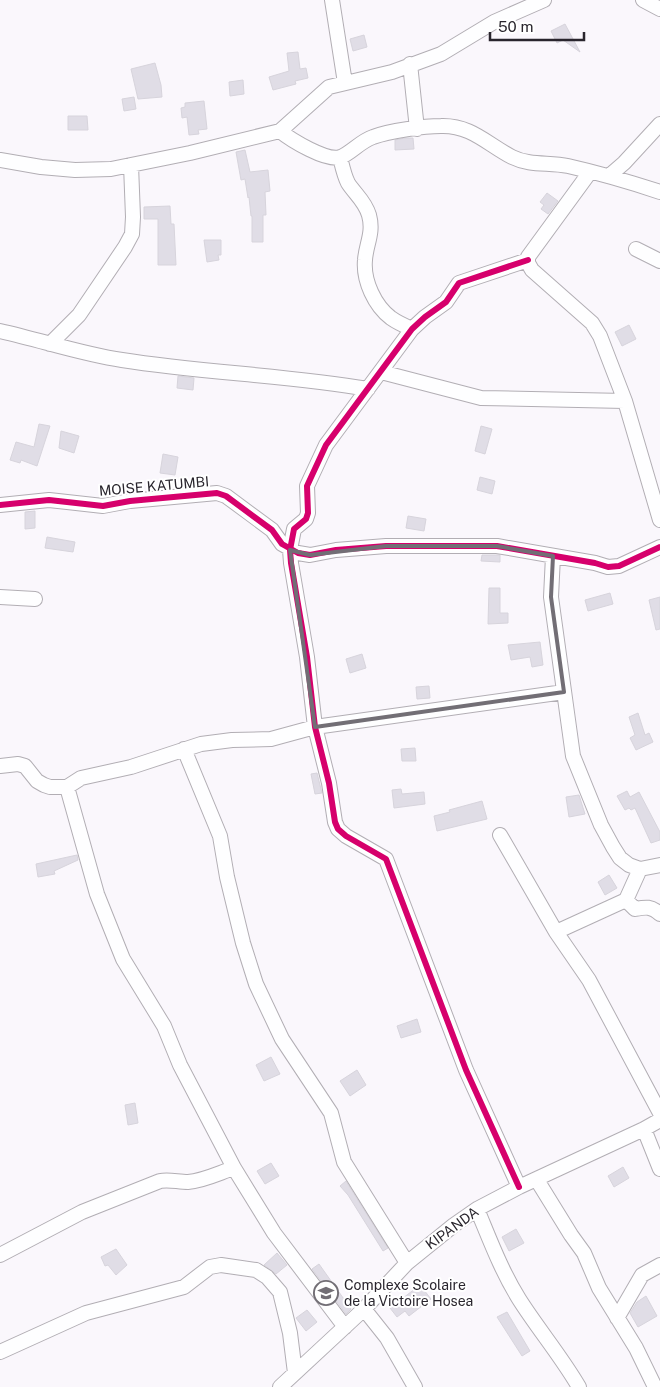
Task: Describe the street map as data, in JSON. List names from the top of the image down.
{
  "streets": {
    "street": ["MOISE KATUMBI", "KIPANDA"]
  },
  "places": {
    "school or university": ["Complexe Scolaire de la Victoire Hosea"]
  },
  "scale_bar": "50 m"
}
